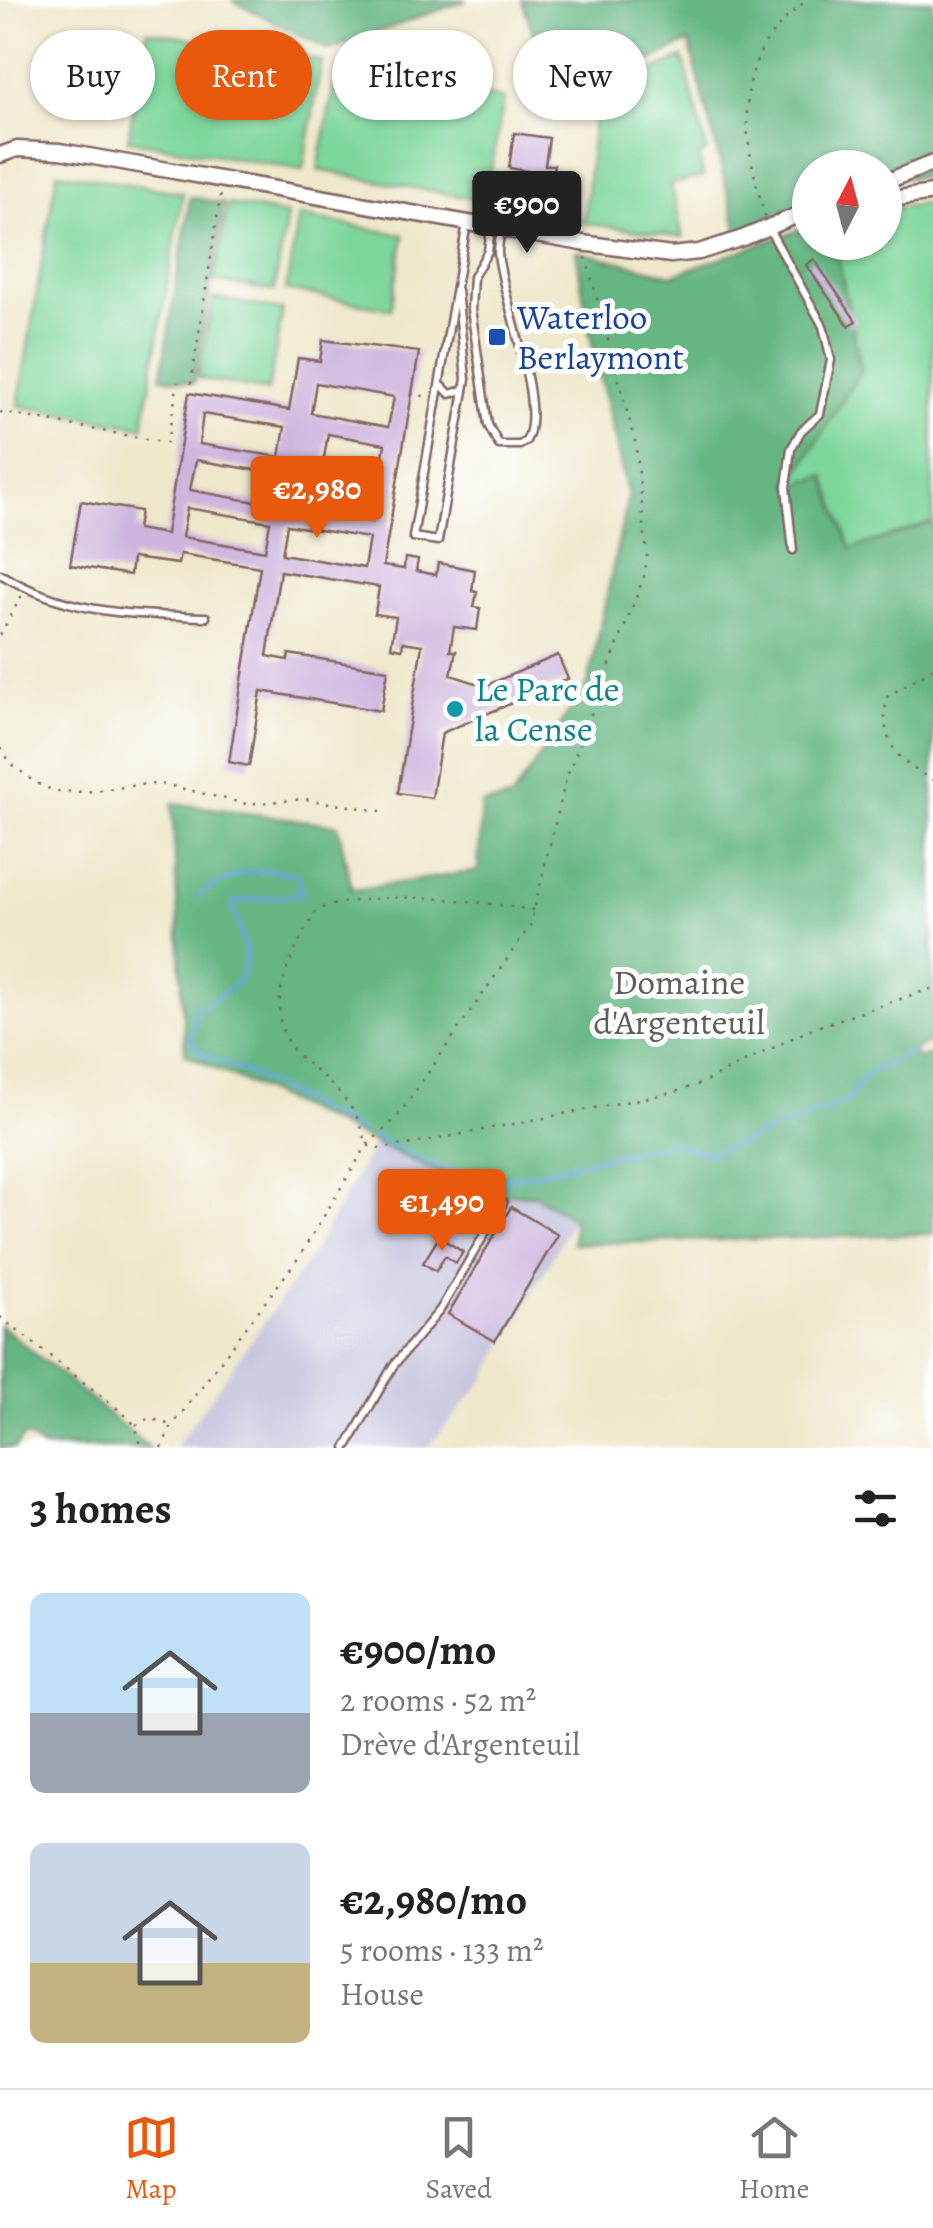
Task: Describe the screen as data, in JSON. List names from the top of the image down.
{
  "parks": ["Domaine d'Argenteuil"],
  "places": {
    "transit": ["Waterloo Berlaymont"],
    "other": ["Le Parc de la Cense"]
  },
  "north": "top",
  "page": {
    "chip": [
      "Buy",
      "Rent",
      "Filters",
      "New"
    ],
    "price": ["€900", "€2,980", "€1,490"],
    "heading": "3 homes",
    "list": [
      {
        "name": "€900/mo",
        "note": "2 rooms · 52 m² · Drève d'Argenteuil"
      },
      {
        "name": "€2,980/mo",
        "note": "5 rooms · 133 m² · House"
      }
    ],
    "tabs": ["Map", "Saved", "Home"]
  }
}
